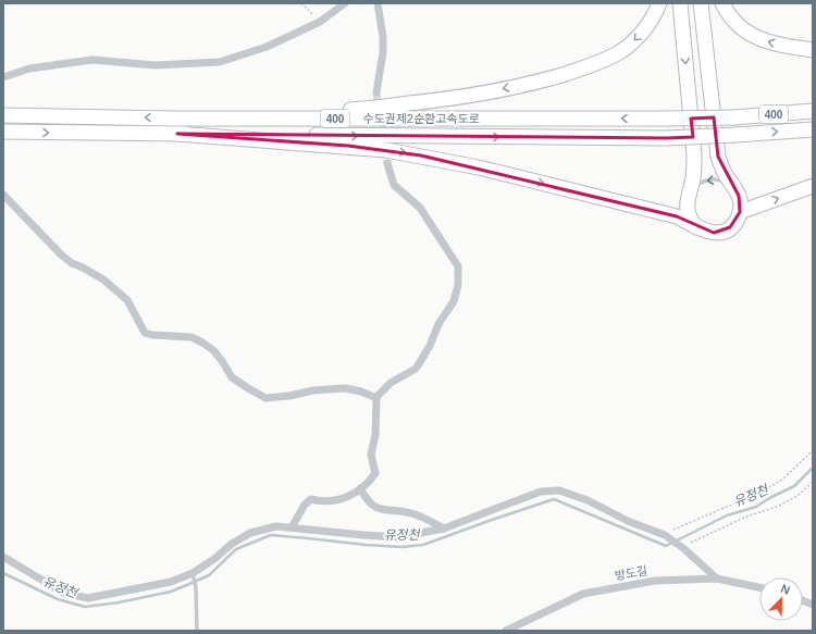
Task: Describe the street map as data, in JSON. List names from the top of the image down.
{
  "streets": {
    "highway": ["400", "수도권제2순환고속도로"],
    "street": ["방도길"]
  },
  "water": ["유정천"],
  "north": "top right"
}
